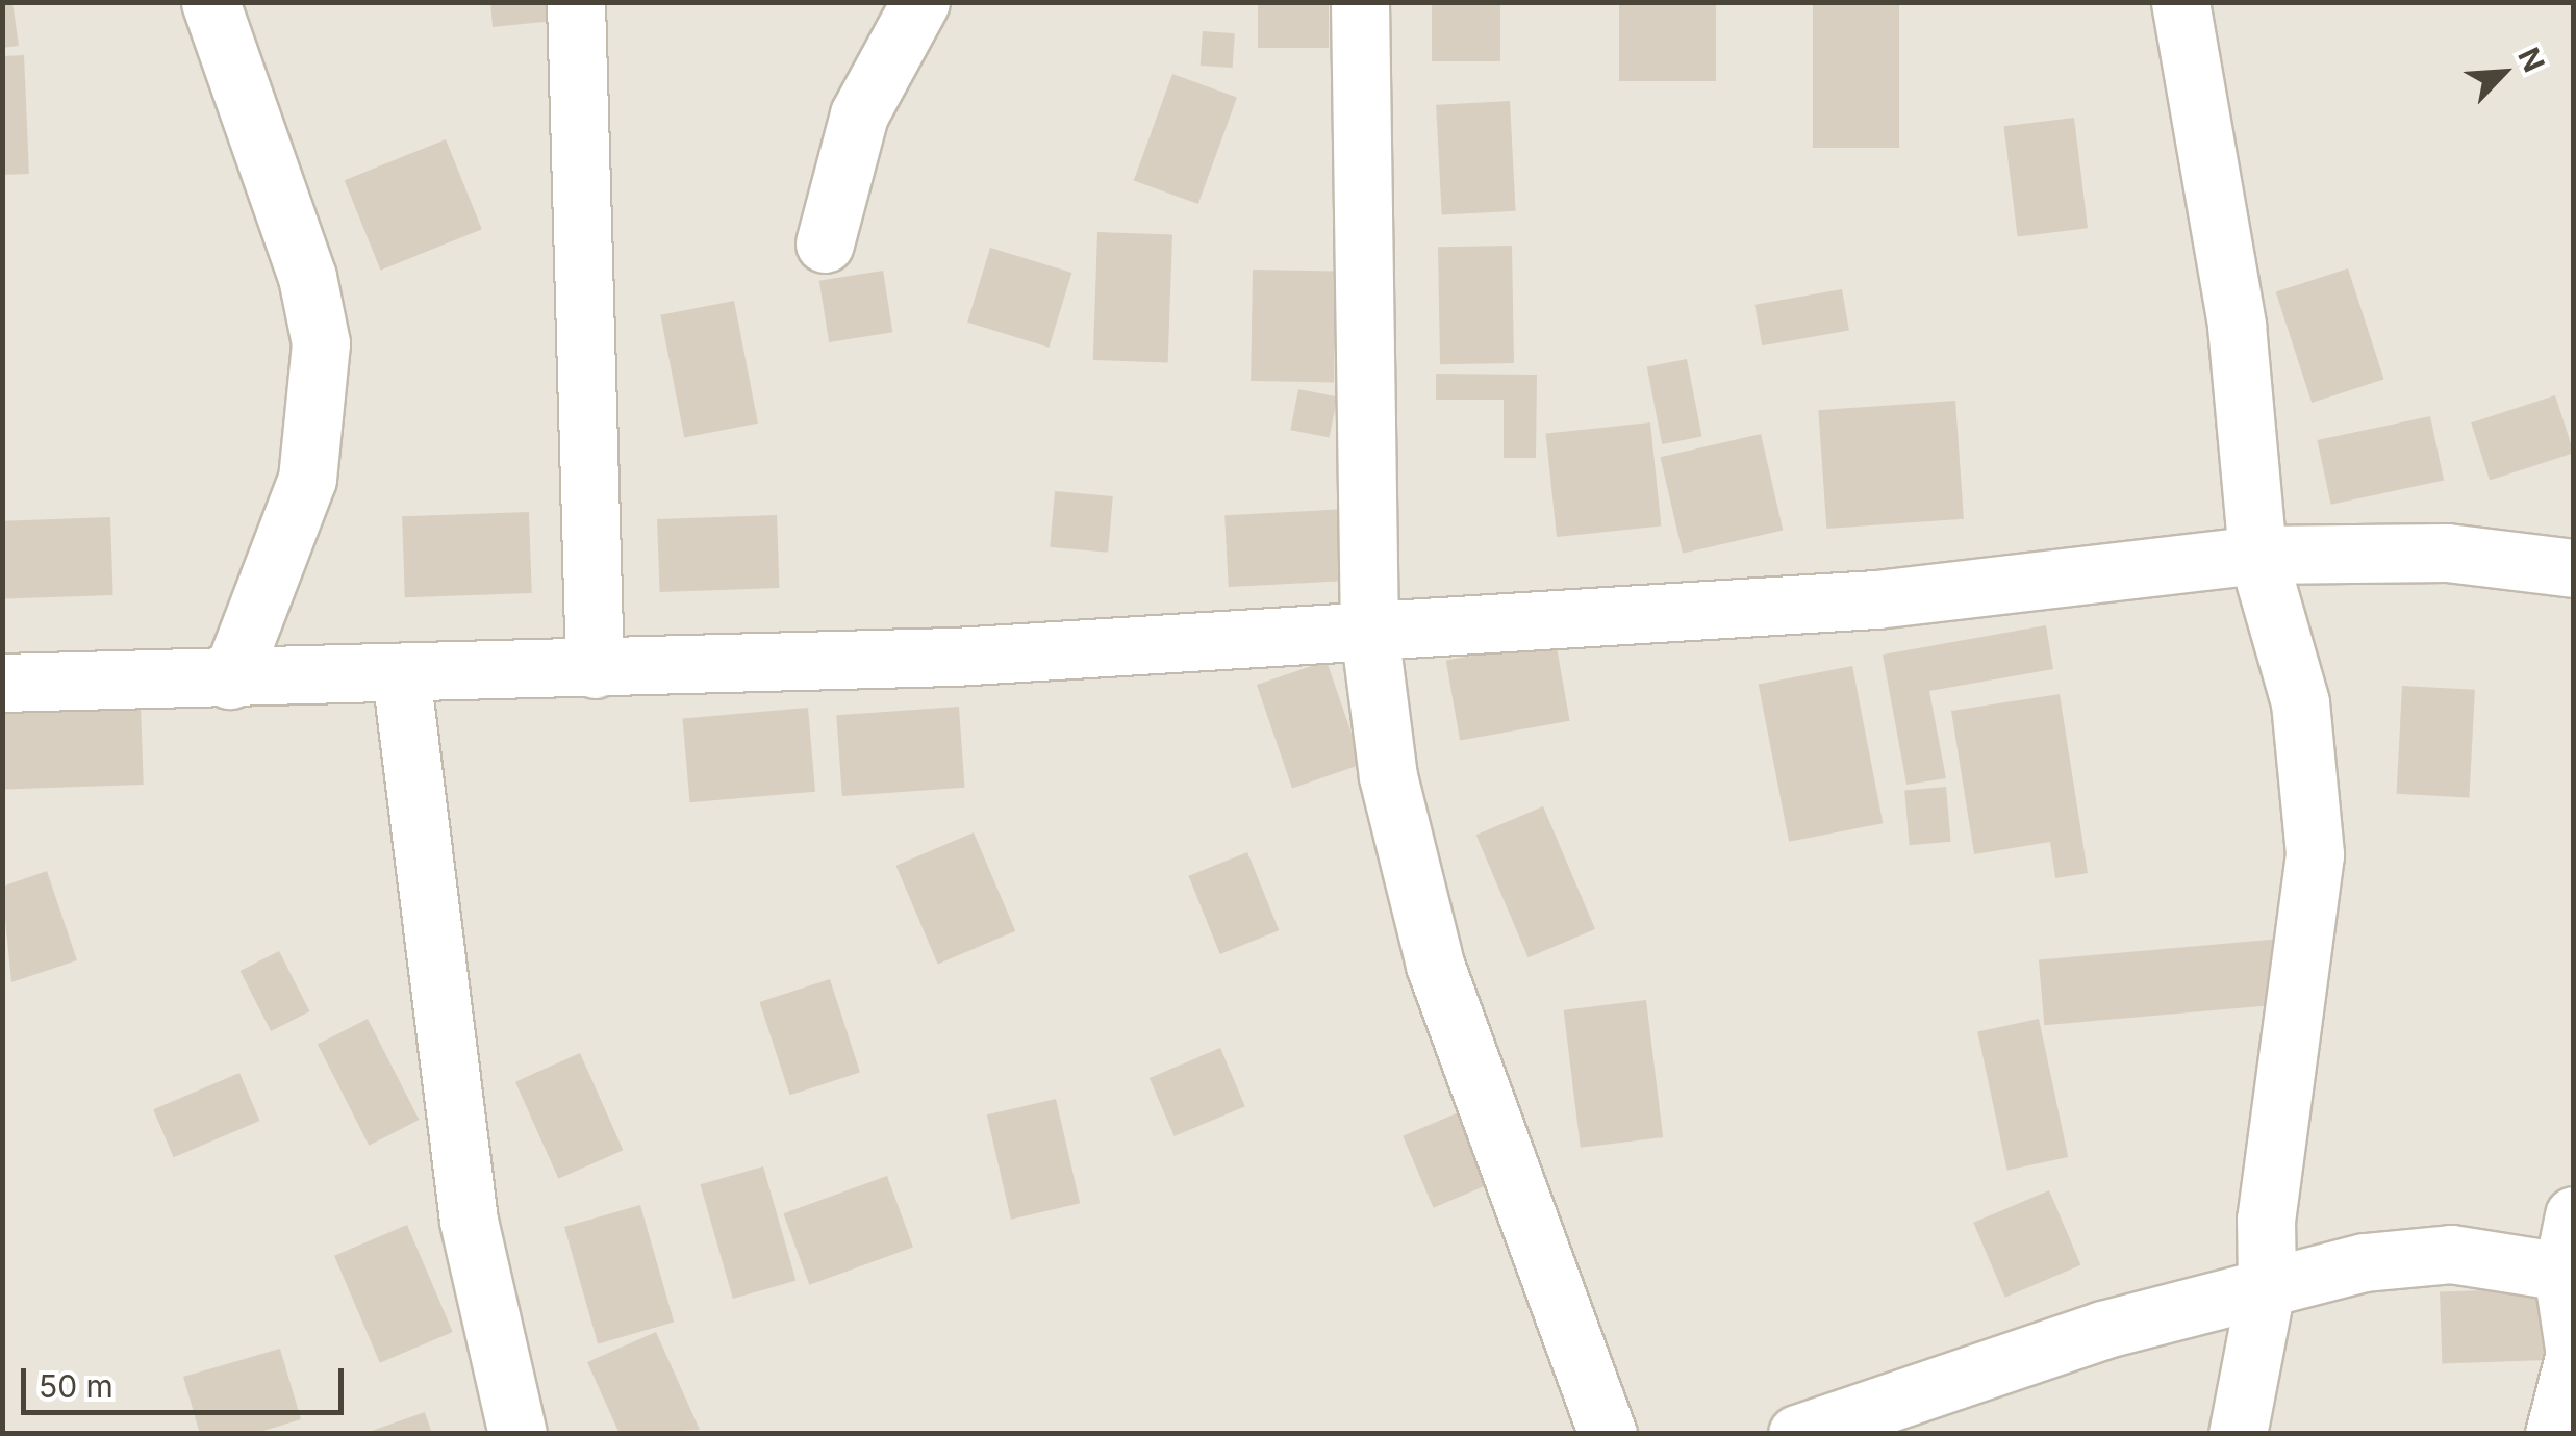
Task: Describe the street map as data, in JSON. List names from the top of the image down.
{
  "scale_bar": "50 m",
  "north": "top right"
}
